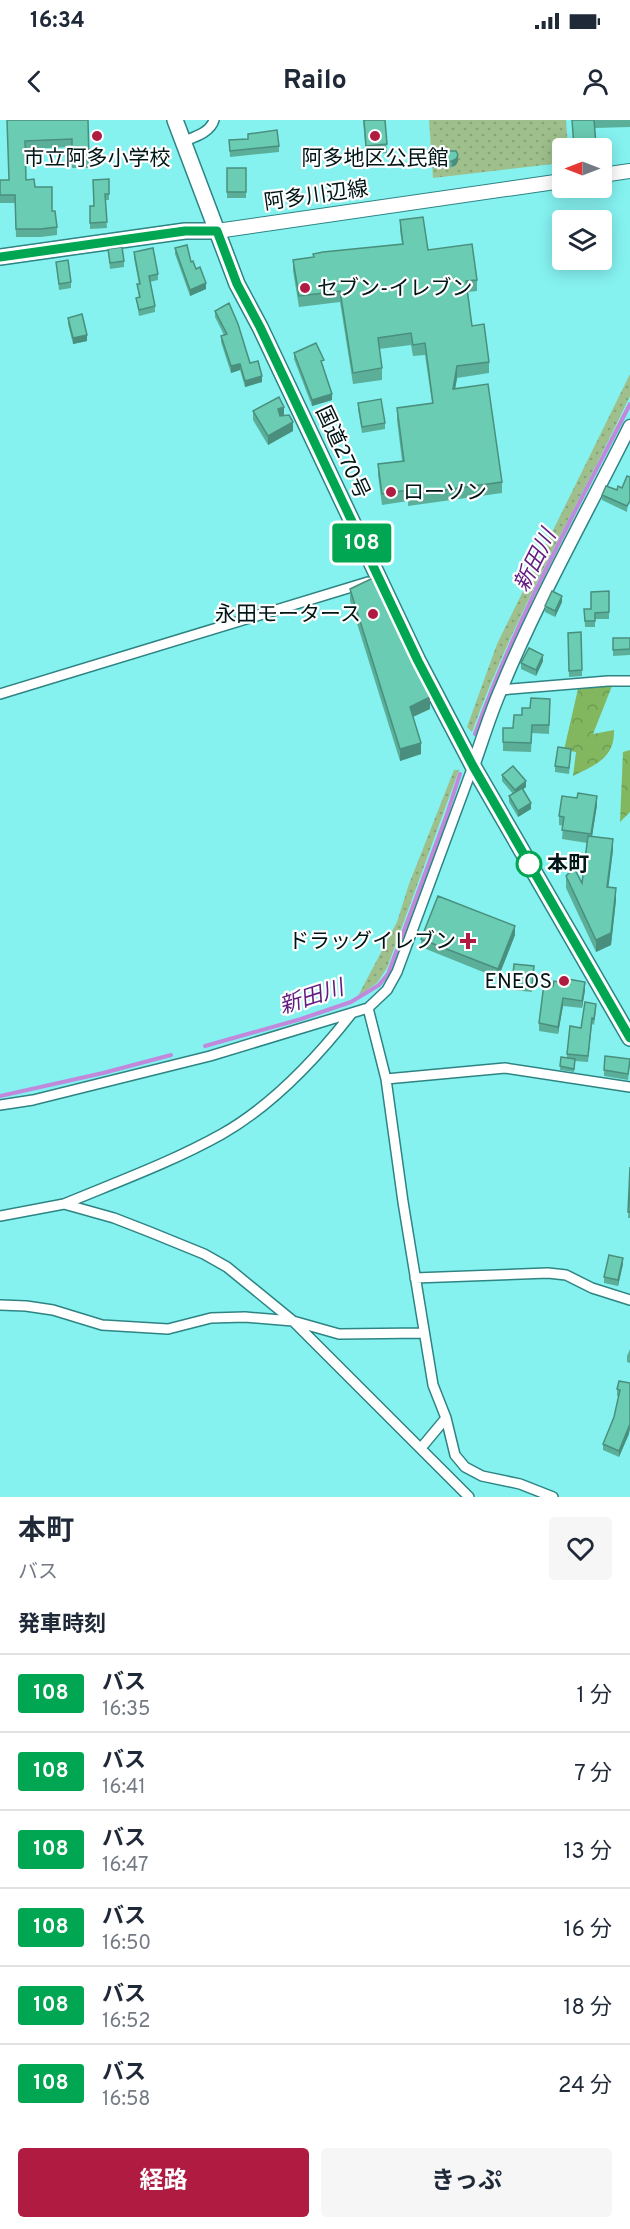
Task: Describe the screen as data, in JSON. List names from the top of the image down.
{
  "streets": {
    "highway": ["国道270号"],
    "main road": ["阿多川辺線"]
  },
  "crossings": [
    ["阿多川辺線", "国道270号"]
  ],
  "water": ["新田川"],
  "places": {
    "other": [
      "市立阿多小学校",
      "阿多地区公民館",
      "セブン-イレブン",
      "ローソン",
      "永田モータース",
      "本町",
      "ENEOS"
    ],
    "health": ["ドラッグイレブン"]
  },
  "lines": ["bus line 108"],
  "north": "left",
  "page": {
    "status": "16:34",
    "header": "Railo",
    "on_map": "108",
    "heading": [
      ["本町", "バス"],
      "発車時刻"
    ],
    "list": [
      {
        "mark": "108",
        "name": "バス",
        "note": "16:35",
        "value": "1 分"
      },
      {
        "mark": "108",
        "name": "バス",
        "note": "16:41",
        "value": "7 分"
      },
      {
        "mark": "108",
        "name": "バス",
        "note": "16:47",
        "value": "13 分"
      },
      {
        "mark": "108",
        "name": "バス",
        "note": "16:50",
        "value": "16 分"
      },
      {
        "mark": "108",
        "name": "バス",
        "note": "16:52",
        "value": "18 分"
      },
      {
        "mark": "108",
        "name": "バス",
        "note": "16:58",
        "value": "24 分"
      }
    ],
    "buttons": ["経路", "きっぷ"]
  }
}
